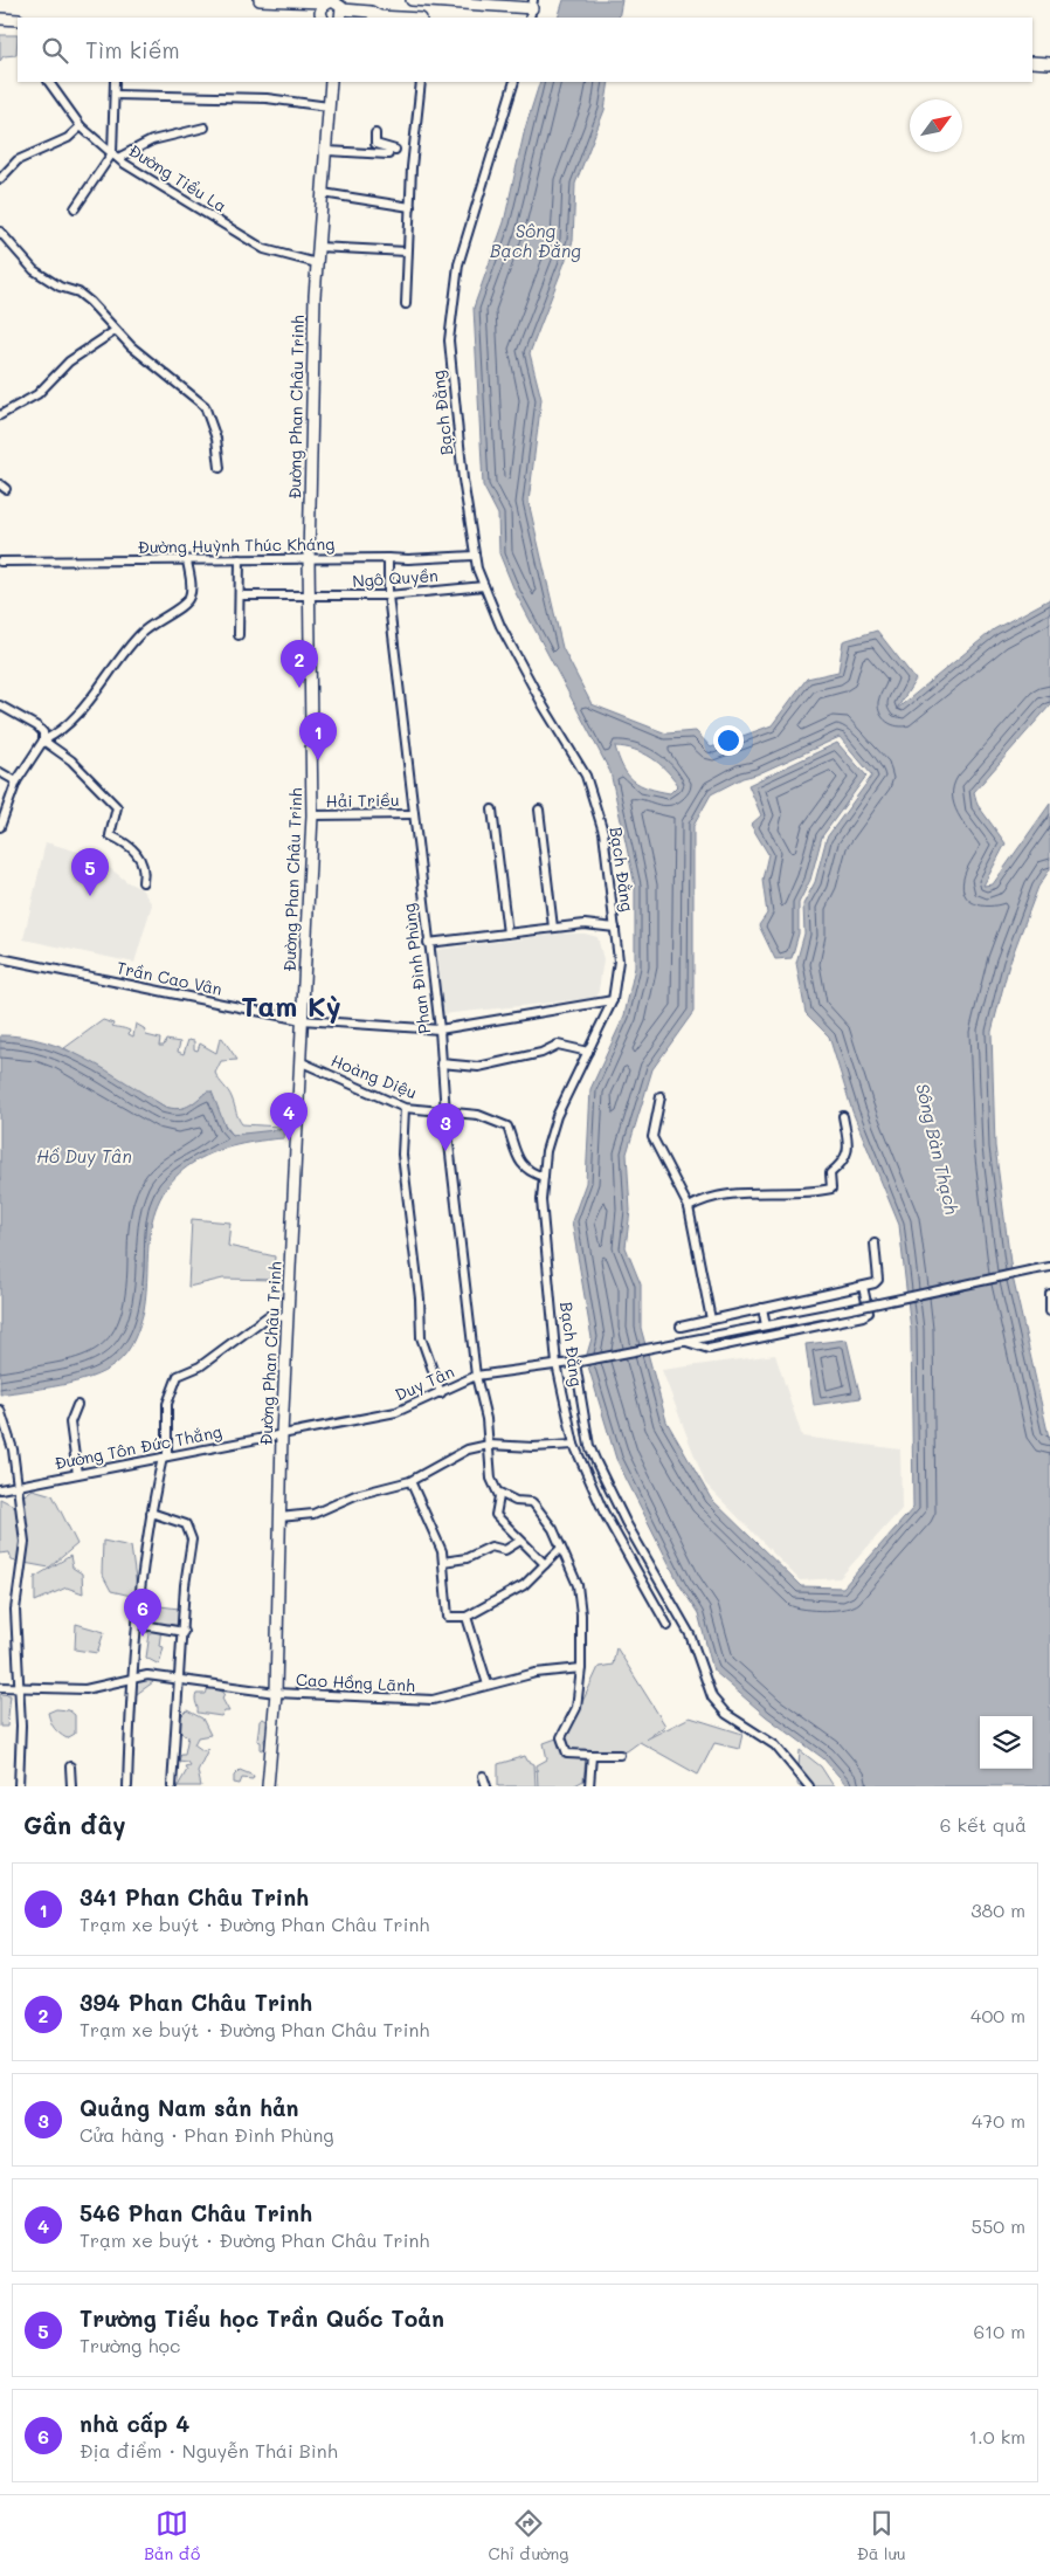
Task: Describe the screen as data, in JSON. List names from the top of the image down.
{
  "streets": {
    "main road": ["Đường Phan Châu Trinh"],
    "street": [
      "Đường Tiểu La",
      "Bạch Đằng",
      "Đường Huỳnh Thúc Kháng",
      "Ngô Quyền",
      "Hải Triều",
      "Phan Đình Phùng",
      "Trần Cao Vân",
      "Hoàng Diệu",
      "Duy Tân",
      "Đường Tôn Đức Thắng",
      "Cao Hồng Lãnh"
    ]
  },
  "crossings": [
    ["Đường Tiểu La", "Đường Phan Châu Trinh"],
    ["Đường Phan Châu Trinh", "Đường Huỳnh Thúc Kháng"],
    ["Đường Phan Châu Trinh", "Ngô Quyền"],
    ["Đường Phan Châu Trinh", "Hải Triều"],
    ["Đường Phan Châu Trinh", "Trần Cao Vân"],
    ["Đường Phan Châu Trinh", "Hoàng Diệu"],
    ["Đường Phan Châu Trinh", "Duy Tân"],
    ["Đường Phan Châu Trinh", "Đường Tôn Đức Thắng"],
    ["Đường Phan Châu Trinh", "Cao Hồng Lãnh"],
    ["Bạch Đằng", "Đường Huỳnh Thúc Kháng"],
    ["Bạch Đằng", "Ngô Quyền"],
    ["Bạch Đằng", "Trần Cao Vân"],
    ["Bạch Đằng", "Hoàng Diệu"],
    ["Bạch Đằng", "Duy Tân"],
    ["Đường Huỳnh Thúc Kháng", "Phan Đình Phùng"],
    ["Ngô Quyền", "Phan Đình Phùng"],
    ["Hải Triều", "Phan Đình Phùng"],
    ["Phan Đình Phùng", "Trần Cao Vân"],
    ["Phan Đình Phùng", "Hoàng Diệu"],
    ["Phan Đình Phùng", "Duy Tân"],
    ["Duy Tân", "Đường Tôn Đức Thắng"]
  ],
  "districts": ["Tam Kỳ"],
  "water": ["Sông Bạch Đằng", "Sông Bàn Thạch", "Hồ Duy Tân"],
  "north": "top right",
  "page": {
    "search": "Tìm kiếm",
    "pins": [
      "2",
      "1",
      "5",
      "4",
      "3",
      "6"
    ],
    "heading": ["Gần đây", "6 kết quả"],
    "list": [
      {
        "mark": "1",
        "name": "341 Phan Châu Trinh",
        "note": "Trạm xe buýt · Đường Phan Châu Trinh",
        "value": "380 m"
      },
      {
        "mark": "2",
        "name": "394 Phan Châu Trinh",
        "note": "Trạm xe buýt · Đường Phan Châu Trinh",
        "value": "400 m"
      },
      {
        "mark": "3",
        "name": "Quảng Nam sản hản",
        "note": "Cửa hàng · Phan Đình Phùng",
        "value": "470 m"
      },
      {
        "mark": "4",
        "name": "546 Phan Châu Trinh",
        "note": "Trạm xe buýt · Đường Phan Châu Trinh",
        "value": "550 m"
      },
      {
        "mark": "5",
        "name": "Trường Tiểu học Trần Quốc Toản",
        "note": "Trường học",
        "value": "610 m"
      },
      {
        "mark": "6",
        "name": "nhà cấp 4",
        "note": "Địa điểm · Nguyễn Thái Bình",
        "value": "1.0 km"
      }
    ],
    "nav": ["Bản đồ", "Chỉ đường", "Đã lưu"]
  }
}
